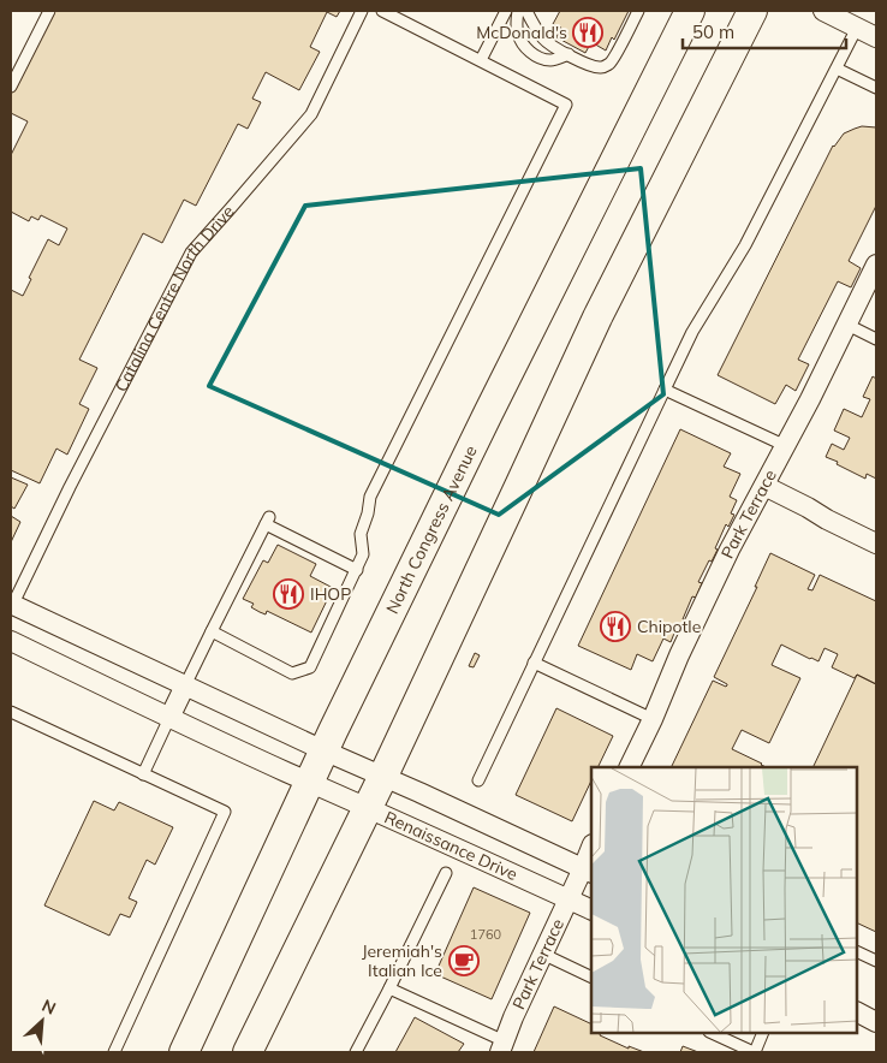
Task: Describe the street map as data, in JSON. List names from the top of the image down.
{
  "streets": {
    "main road": ["North Congress Avenue"],
    "street": ["Catalina Centre North Drive", "Park Terrace", "Renaissance Drive"]
  },
  "crossings": [
    ["Catalina Centre North Drive", "North Congress Avenue"],
    ["Catalina Centre North Drive", "Renaissance Drive"],
    ["Park Terrace", "Renaissance Drive"],
    ["North Congress Avenue", "Renaissance Drive"]
  ],
  "places": {
    "restaurant": ["McDonald's", "IHOP", "Chipotle"],
    "cafe": ["Jeremiah's Italian Ice"]
  },
  "house_numbers": ["1760"],
  "scale_bar": "50 m",
  "north": "top right"
}
